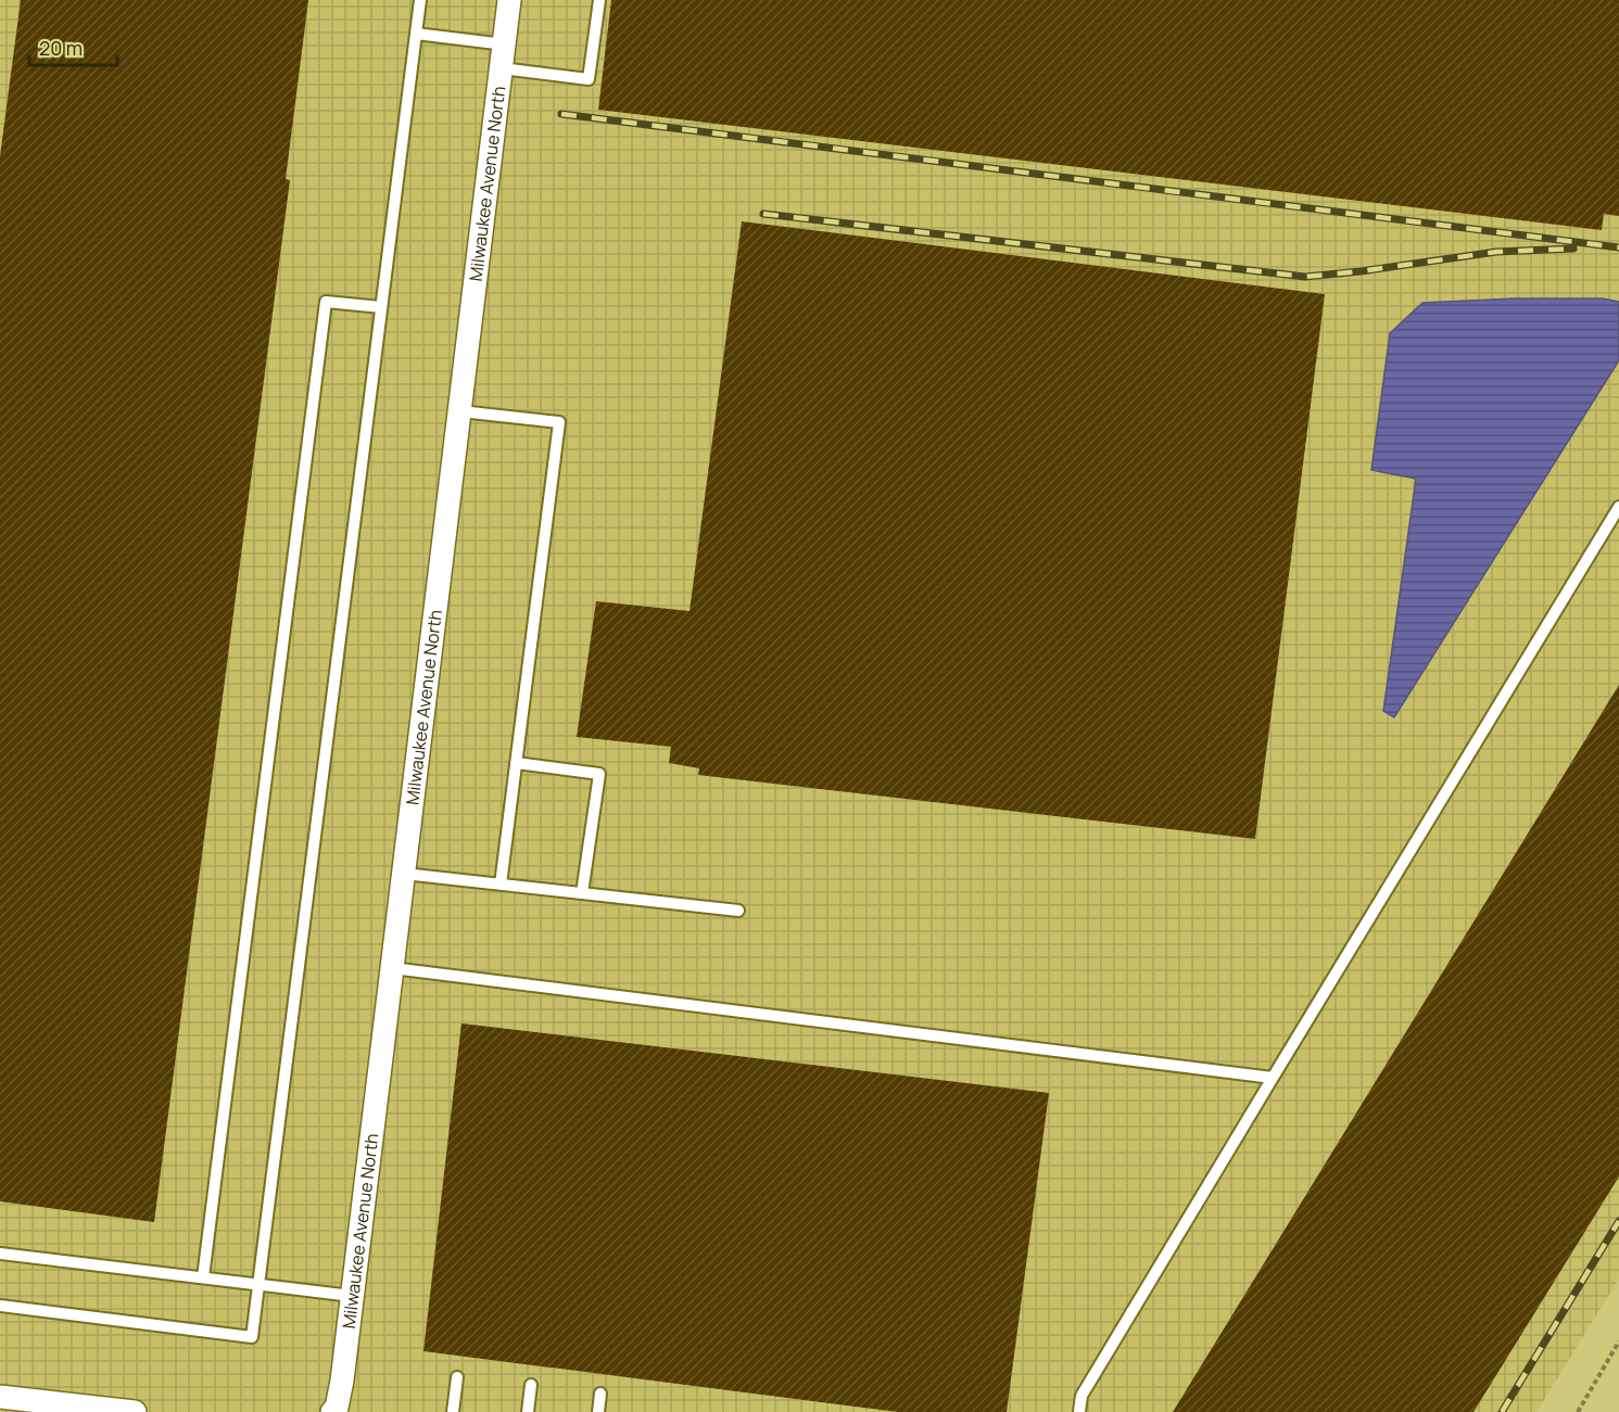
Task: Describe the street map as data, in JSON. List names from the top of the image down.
{
  "streets": {
    "street": ["Milwaukee Avenue North"]
  },
  "scale_bar": "20 m"
}
